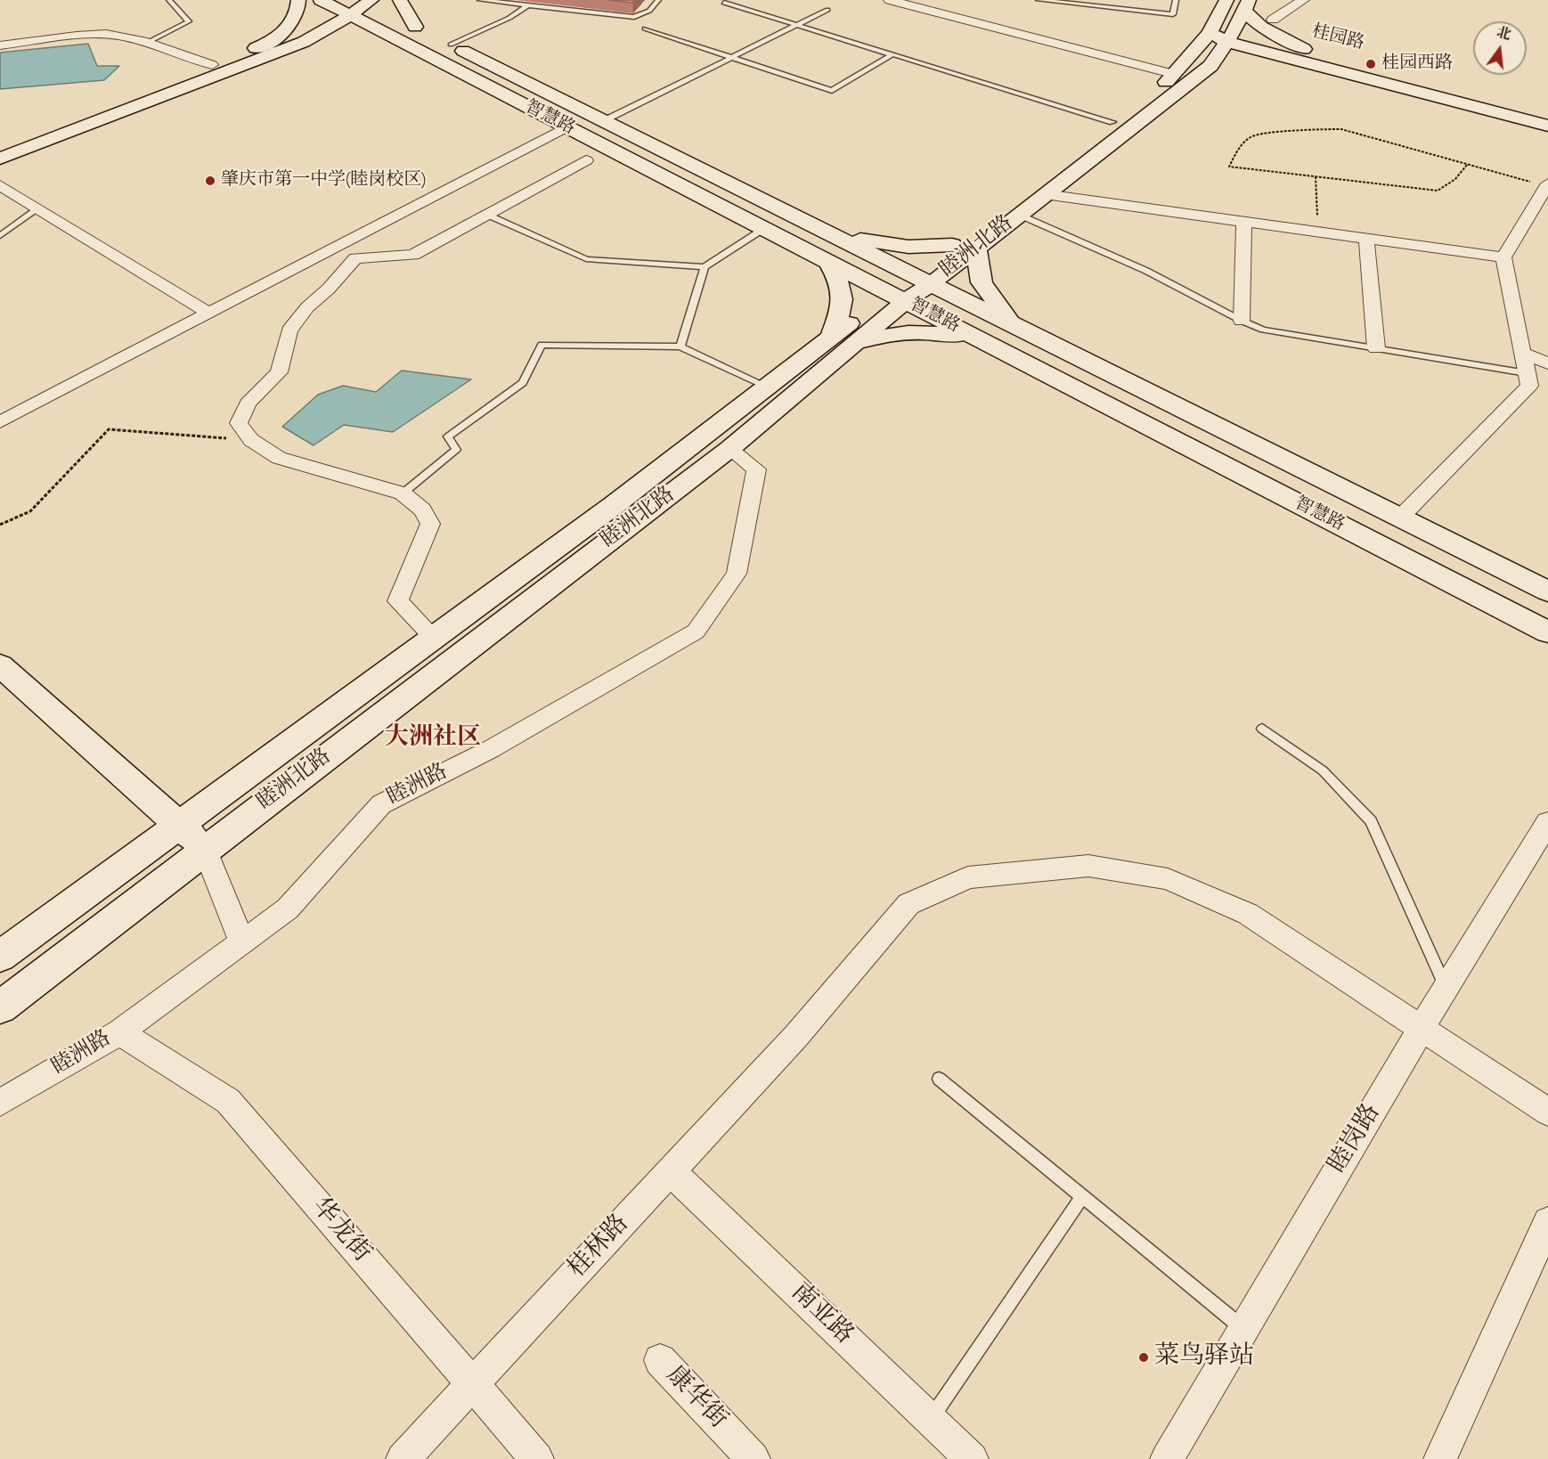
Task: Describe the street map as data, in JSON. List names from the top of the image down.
{
  "streets": {
    "main road": ["桂园路", "智慧路", "睦洲北路"],
    "street": [
      "睦洲路",
      "睦岗路",
      "华龙街",
      "桂林路",
      "南亚路",
      "康华街"
    ]
  },
  "crossings": [
    ["智慧路", "睦洲北路"],
    ["睦洲北路", "睦洲路"],
    ["睦洲路", "华龙街"],
    ["睦岗路", "桂林路"],
    ["华龙街", "桂林路"],
    ["桂林路", "南亚路"]
  ],
  "districts": ["大洲社区"],
  "places": ["桂园西路", "肇庆市第一中学(睦岗校区)", "菜鸟驿站"],
  "north": "top"
}
